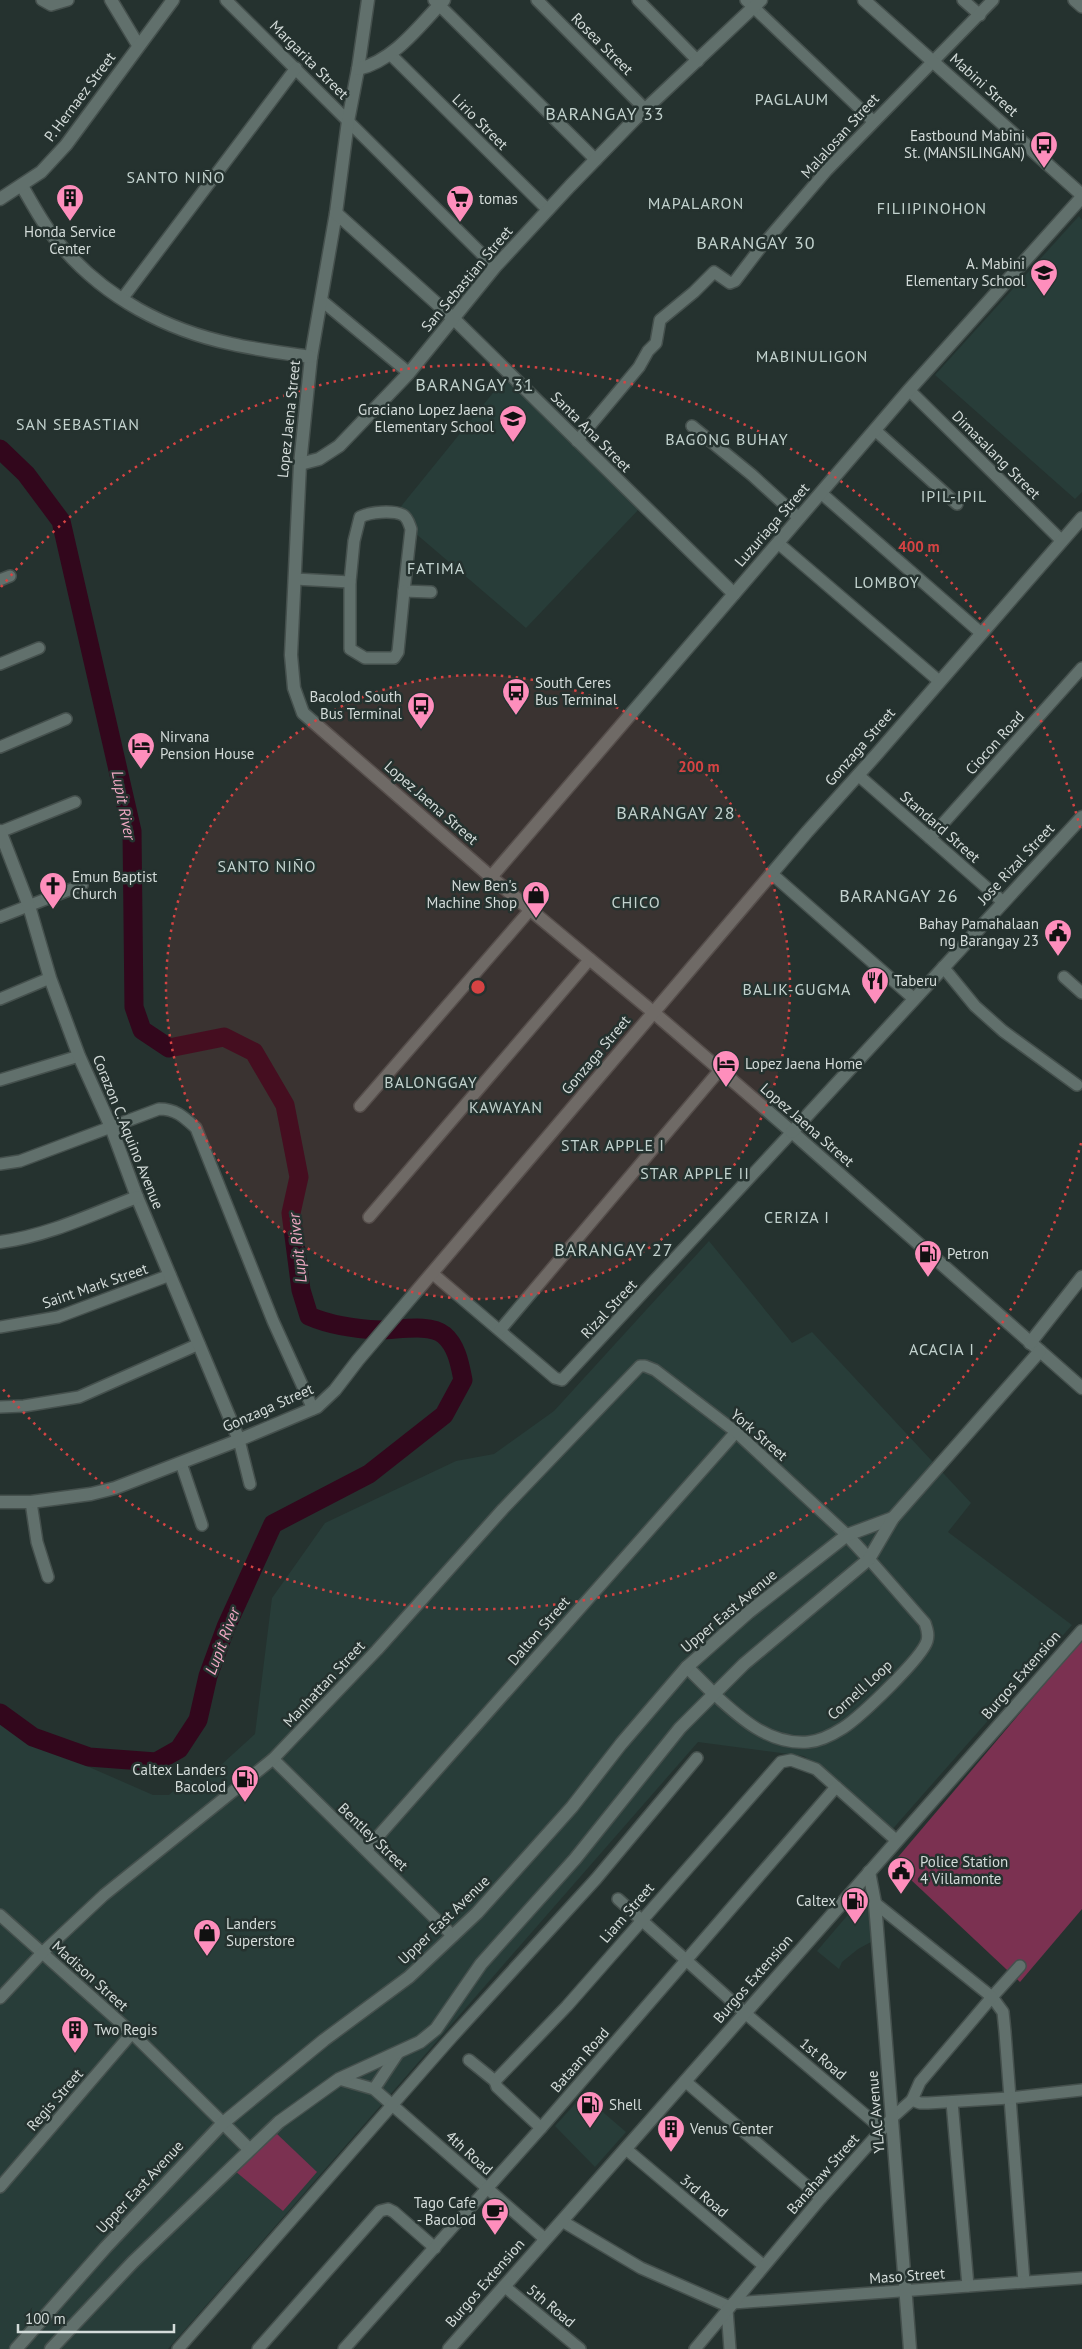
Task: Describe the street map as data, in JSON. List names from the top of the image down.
{
  "streets": {
    "street": [
      "Rosea Street",
      "Margarita Street",
      "Mabini Street",
      "P. Hernaez Street",
      "Lirio Street",
      "Malalosan Street",
      "San Sebastian Street",
      "Lopez Jaena Street",
      "Santa Ana Street",
      "Dimasalang Street",
      "Luzuriaga Street",
      "Ciocon Road",
      "Gonzaga Street",
      "Standard Street",
      "Jose Rizal Street",
      "Corazon C. Aquino Avenue",
      "Saint Mark Street",
      "Rizal Street",
      "York Street",
      "Upper East Avenue",
      "Dalton Street",
      "Burgos Extension",
      "Manhattan Street",
      "Cornell Loop",
      "Bentley Street",
      "Liam Street",
      "Madison Street",
      "1st Road",
      "Bataan Road",
      "Regis Street",
      "YLAC Avenue",
      "4th Road",
      "Banahaw Street",
      "3rd Road",
      "Maso Street",
      "5th Road"
    ]
  },
  "crossings": [
    ["Rosea Street", "San Sebastian Street"],
    ["Margarita Street", "San Sebastian Street"],
    ["Margarita Street", "Lopez Jaena Street"],
    ["Mabini Street", "Malalosan Street"],
    ["Mabini Street", "Luzuriaga Street"],
    ["Lirio Street", "San Sebastian Street"],
    ["Malalosan Street", "Santa Ana Street"],
    ["San Sebastian Street", "Lopez Jaena Street"],
    ["San Sebastian Street", "Santa Ana Street"],
    ["Lopez Jaena Street", "Santa Ana Street"],
    ["Lopez Jaena Street", "Luzuriaga Street"],
    ["Lopez Jaena Street", "Gonzaga Street"],
    ["Lopez Jaena Street", "Jose Rizal Street"],
    ["Lopez Jaena Street", "Rizal Street"],
    ["Lopez Jaena Street", "Upper East Avenue"],
    ["Santa Ana Street", "Luzuriaga Street"],
    ["Dimasalang Street", "Luzuriaga Street"],
    ["Dimasalang Street", "Gonzaga Street"],
    ["Ciocon Road", "Standard Street"],
    ["Gonzaga Street", "Standard Street"],
    ["Gonzaga Street", "Corazon C. Aquino Avenue"],
    ["Gonzaga Street", "Rizal Street"],
    ["Standard Street", "Jose Rizal Street"],
    ["Jose Rizal Street", "Rizal Street"],
    ["Corazon C. Aquino Avenue", "Saint Mark Street"],
    ["York Street", "Upper East Avenue"],
    ["York Street", "Dalton Street"],
    ["York Street", "Manhattan Street"],
    ["Upper East Avenue", "Cornell Loop"],
    ["Upper East Avenue", "Bentley Street"],
    ["Upper East Avenue", "Madison Street"],
    ["Upper East Avenue", "4th Road"],
    ["Dalton Street", "Bentley Street"],
    ["Burgos Extension", "Liam Street"],
    ["Burgos Extension", "1st Road"],
    ["Burgos Extension", "YLAC Avenue"],
    ["Burgos Extension", "4th Road"],
    ["Burgos Extension", "3rd Road"],
    ["Burgos Extension", "5th Road"],
    ["Manhattan Street", "Bentley Street"],
    ["Manhattan Street", "Madison Street"],
    ["Liam Street", "1st Road"],
    ["Liam Street", "Bataan Road"],
    ["Madison Street", "Regis Street"],
    ["1st Road", "Bataan Road"],
    ["1st Road", "Banahaw Street"],
    ["Bataan Road", "4th Road"],
    ["YLAC Avenue", "Banahaw Street"],
    ["YLAC Avenue", "Maso Street"],
    ["Banahaw Street", "3rd Road"],
    ["Banahaw Street", "Maso Street"]
  ],
  "districts": [
    "PAGLAUM",
    "BARANGAY 33",
    "SANTO NIÑO",
    "MAPALARON",
    "FILIIPINOHON",
    "BARANGAY 30",
    "MABINULIGON",
    "BARANGAY 31",
    "SAN SEBASTIAN",
    "BAGONG BUHAY",
    "IPIL-IPIL",
    "FATIMA",
    "LOMBOY",
    "BARANGAY 28",
    "SANTO NIÑO",
    "BARANGAY 26",
    "CHICO",
    "BALIK-GUGMA",
    "BALONGGAY",
    "KAWAYAN",
    "STAR APPLE I",
    "STAR APPLE II",
    "CERIZA I",
    "BARANGAY 27",
    "ACACIA I"
  ],
  "water": ["Lupit River"],
  "places": {
    "bus stop": ["Eastbound Mabini St. (MANSILINGAN)", "South Ceres Bus Terminal", "Bacolod South Bus Terminal"],
    "building": ["Honda Service Center", "Two Regis", "Venus Center"],
    "supermarket": ["tomas"],
    "school or university": ["A. Mabini Elementary School", "Graciano Lopez Jaena Elementary School"],
    "hotel": ["Nirvana Pension House", "Lopez Jaena Home"],
    "church": ["Emun Baptist Church"],
    "shop": ["New Ben's Machine Shop", "Landers Superstore"],
    "public building": ["Bahay Pamahalaan ng Barangay 23", "Police Station 4 Villamonte"],
    "restaurant": ["Taberu"],
    "fuel station": [
      "Petron",
      "Caltex Landers Bacolod",
      "Caltex",
      "Shell"
    ],
    "cafe": ["Tago Cafe - Bacolod"]
  },
  "scale_bar": "100 m",
  "rings": ["400 m", "200 m"]
}
